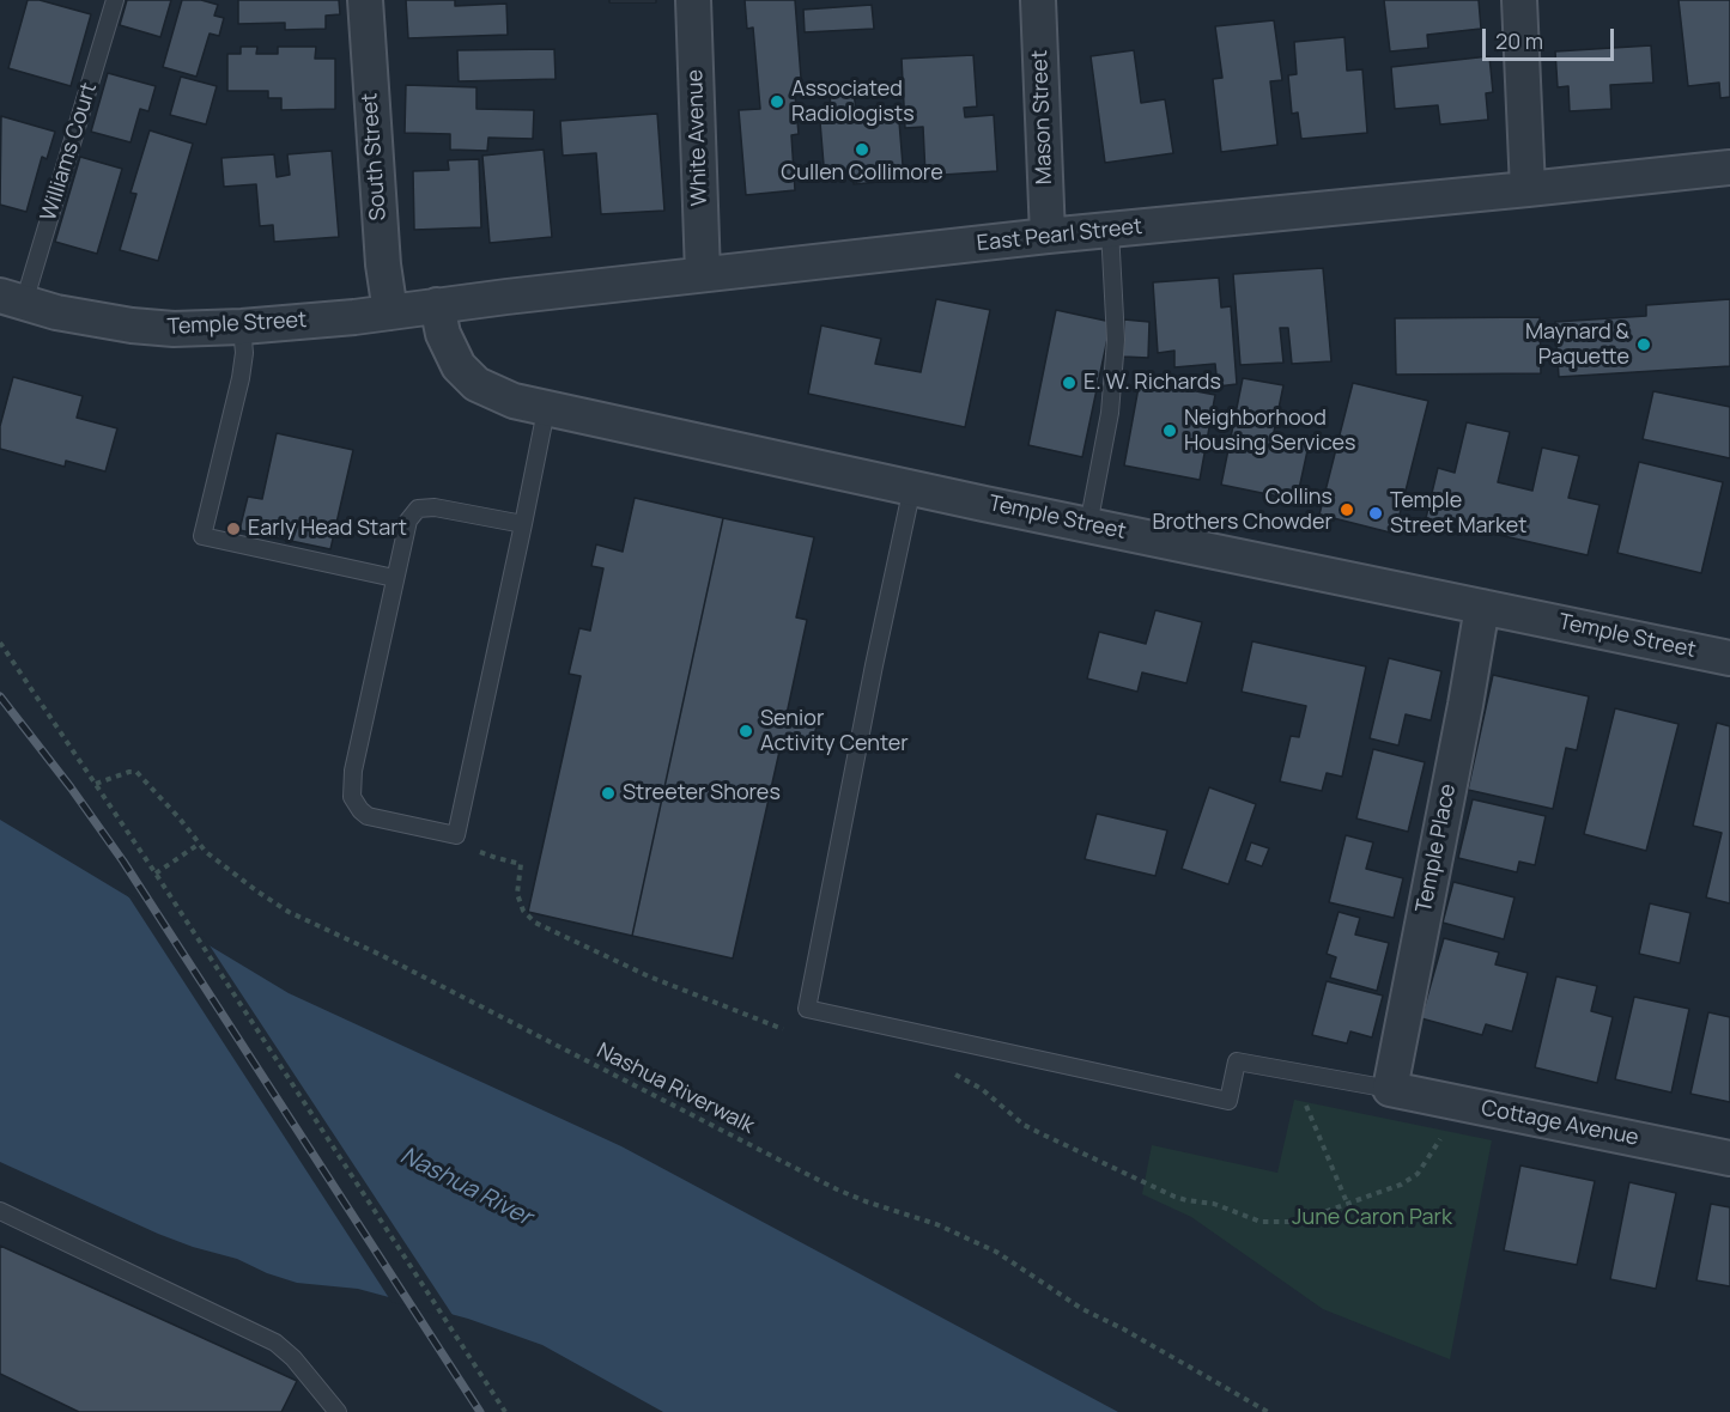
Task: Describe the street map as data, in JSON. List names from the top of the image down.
{
  "streets": {
    "street": [
      "Mason Street",
      "White Avenue",
      "South Street",
      "East Pearl Street",
      "Temple Street",
      "Temple Place",
      "Cottage Avenue"
    ],
    "lane": ["Williams Court"],
    "path": ["Nashua Riverwalk"]
  },
  "crossings": [
    ["Mason Street", "East Pearl Street"],
    ["White Avenue", "East Pearl Street"],
    ["Williams Court", "Temple Street"],
    ["South Street", "East Pearl Street"],
    ["South Street", "Temple Street"],
    ["East Pearl Street", "Temple Street"],
    ["Temple Street", "Temple Place"],
    ["Temple Place", "Cottage Avenue"]
  ],
  "water": ["Nashua River"],
  "parks": ["June Caron Park"],
  "places": [
    "Associated Radiologists",
    "Cullen Collimore",
    "Maynard & Paquette",
    "E. W. Richards",
    "Neighborhood Housing Services",
    "Collins Brothers Chowder",
    "Temple Street Market",
    "Early Head Start",
    "Senior Activity Center",
    "Streeter Shores"
  ],
  "scale_bar": "20 m"
}
